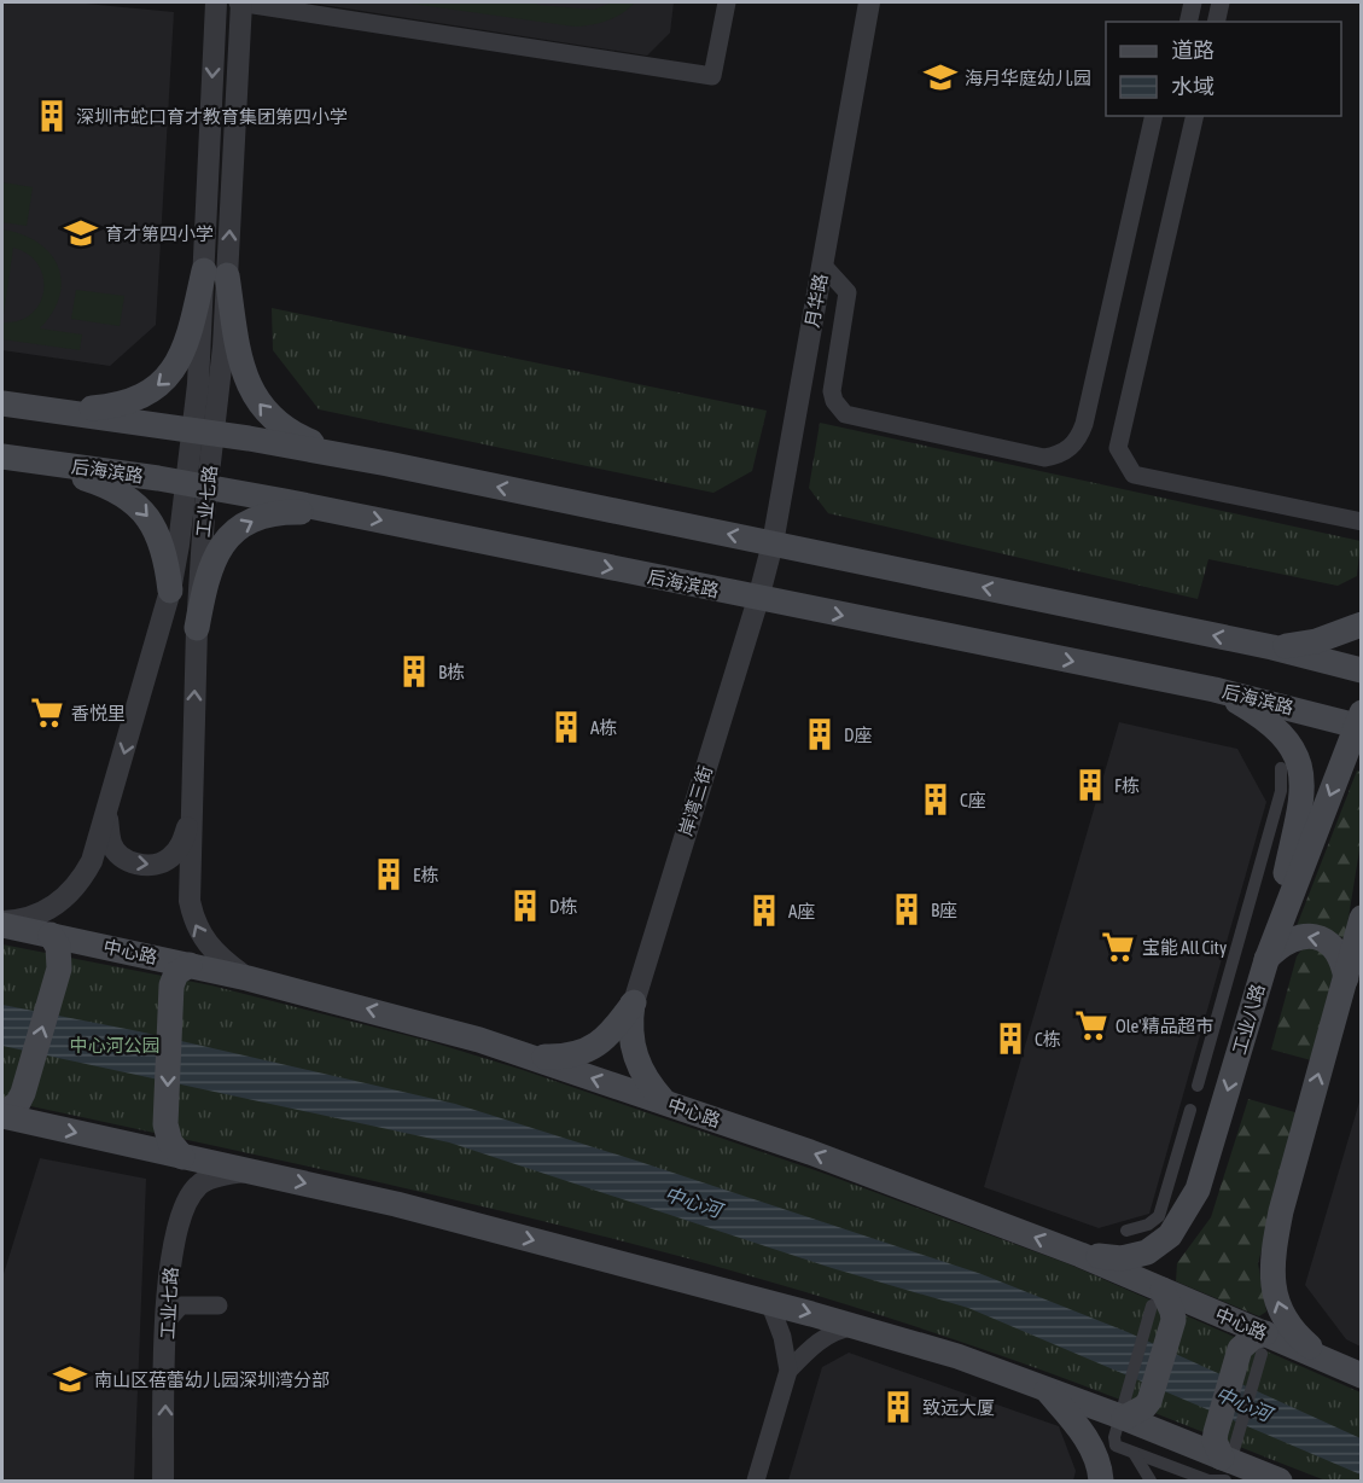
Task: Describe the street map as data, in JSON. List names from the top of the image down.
{
  "streets": {
    "main road": ["后海滨路", "中心路", "工业八路"],
    "street": ["月华路", "工业七路", "岸湾三街"]
  },
  "crossings": [
    ["月华路", "后海滨路"],
    ["月华路", "岸湾三街"],
    ["后海滨路", "工业七路"],
    ["后海滨路", "岸湾三街"],
    ["后海滨路", "工业八路"],
    ["工业七路", "中心路"],
    ["中心路", "工业八路"]
  ],
  "water": ["中心河"],
  "parks": ["中心河公园"],
  "places": {
    "school or university": ["海月华庭幼儿园", "育才第四小学", "南山区蓓蕾幼儿园深圳湾分部"],
    "building": [
      "深圳市蛇口育才教育集团第四小学",
      "B栋",
      "A栋",
      "D座",
      "F栋",
      "C座",
      "E栋",
      "D栋",
      "B座",
      "A座",
      "C栋",
      "致远大厦"
    ],
    "supermarket": ["香悦里", "宝能 All City", "Ole'精品超市"]
  },
  "legend": ["道路", "水域"]
}
